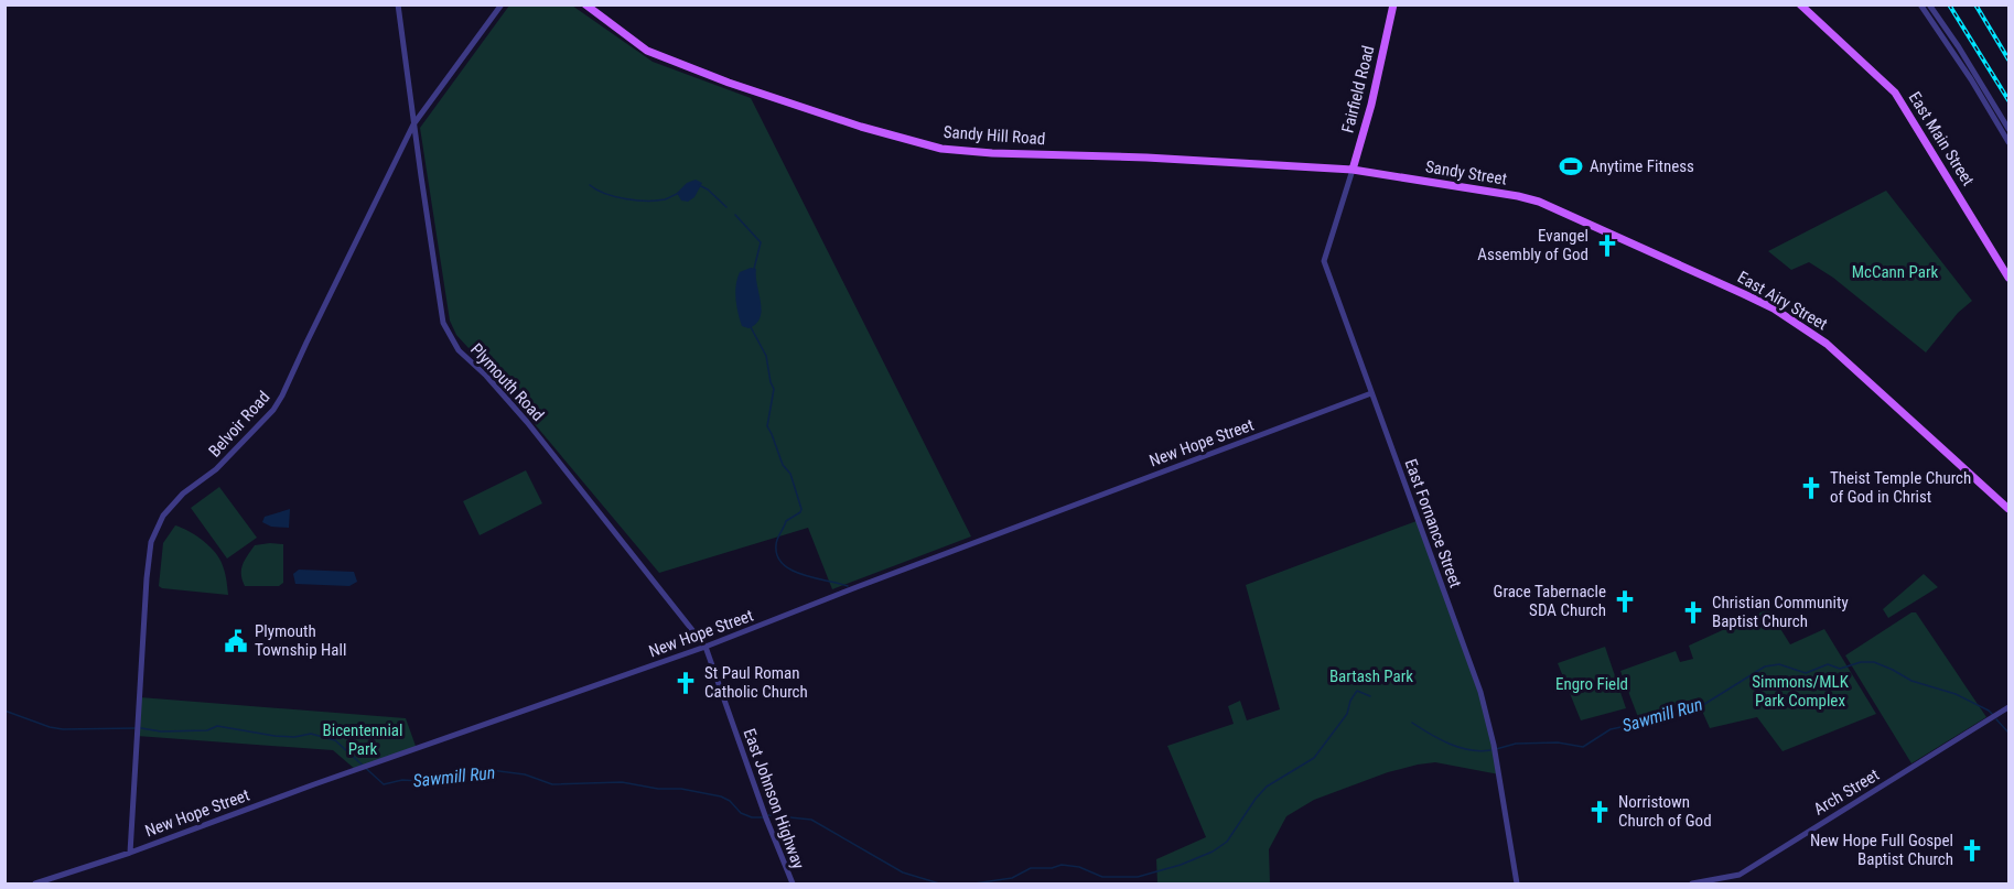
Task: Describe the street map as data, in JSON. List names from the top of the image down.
{
  "streets": {
    "main road": [
      "Fairfield Road",
      "Sandy Hill Road",
      "East Main Street",
      "Sandy Street",
      "East Airy Street"
    ],
    "street": [
      "Plymouth Road",
      "Belvoir Road",
      "New Hope Street",
      "East Fornance Street",
      "Arch Street",
      "East Johnson Highway"
    ]
  },
  "crossings": [
    ["Fairfield Road", "Sandy Hill Road"],
    ["Fairfield Road", "Sandy Street"],
    ["Fairfield Road", "East Fornance Street"],
    ["Sandy Hill Road", "Sandy Street"],
    ["Sandy Street", "East Airy Street"],
    ["Plymouth Road", "Belvoir Road"],
    ["Plymouth Road", "New Hope Street"],
    ["Plymouth Road", "East Johnson Highway"],
    ["Belvoir Road", "New Hope Street"],
    ["New Hope Street", "East Fornance Street"],
    ["New Hope Street", "East Johnson Highway"]
  ],
  "water": ["Sawmill Run"],
  "parks": [
    "McCann Park",
    "Bartash Park",
    "Simmons/MLK Park Complex",
    "Engro Field",
    "Bicentennial Park"
  ],
  "places": {
    "sports": ["Anytime Fitness"],
    "church": [
      "Evangel Assembly of God",
      "Theist Temple Church of God in Christ",
      "Grace Tabernacle SDA Church",
      "Christian Community Baptist Church",
      "St Paul Roman Catholic Church",
      "Norristown Church of God",
      "New Hope Full Gospel Baptist Church"
    ],
    "public building": ["Plymouth Township Hall"]
  }
}
